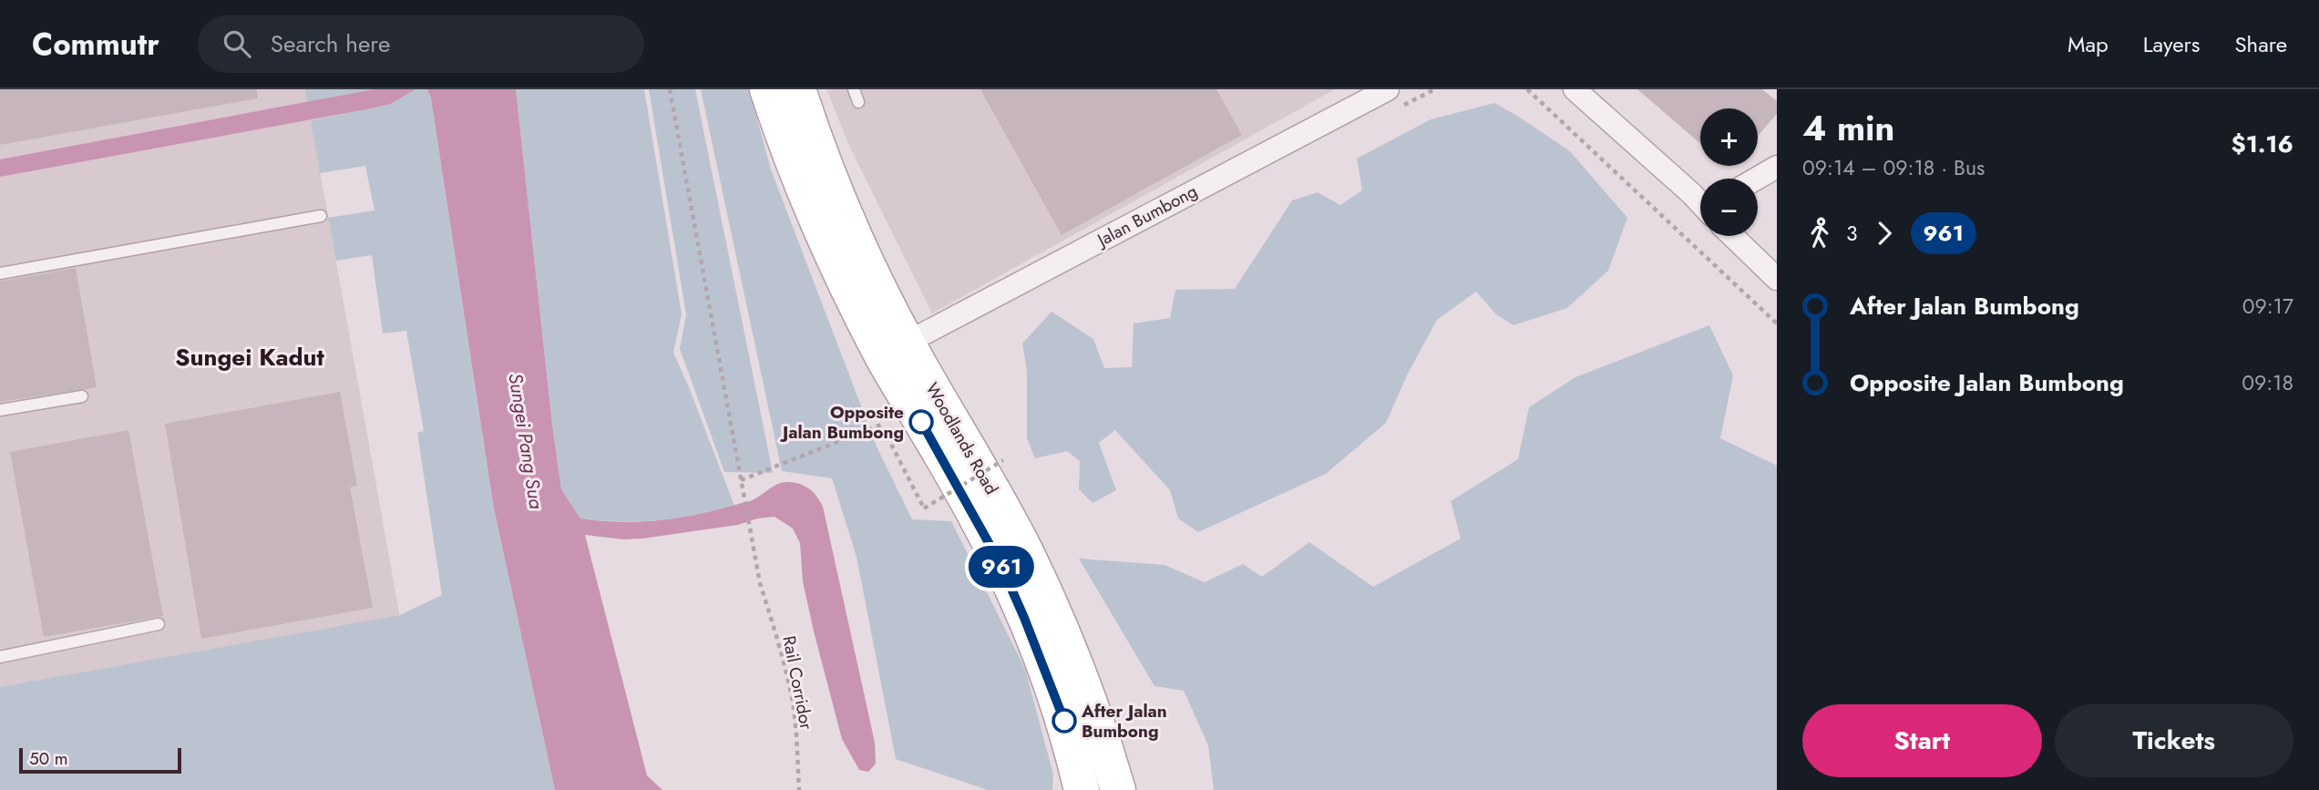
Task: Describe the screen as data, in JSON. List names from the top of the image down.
{
  "streets": {
    "main road": ["Woodlands Road"],
    "street": ["Jalan Bumbong"],
    "path": ["Rail Corridor"]
  },
  "crossings": [
    ["Jalan Bumbong", "Woodlands Road"]
  ],
  "districts": ["Sungei Kadut"],
  "water": ["Sungei Pang Sua"],
  "places": ["Opposite Jalan Bumbong", "After Jalan Bumbong"],
  "lines": ["bus line 961"],
  "scale_bar": "50 m",
  "page": {
    "header": "Commutr",
    "search": "Search here",
    "nav": ["Map", "Layers", "Share"],
    "on_map": "961",
    "heading": ["4 min", "09:14 – 09:18 · Bus", "$1.16"],
    "map_buttons": ["+", "−"],
    "legs": ["3", "961"],
    "list": [
      {
        "name": "After Jalan Bumbong",
        "value": "09:17"
      },
      {
        "name": "Opposite Jalan Bumbong",
        "value": "09:18"
      }
    ],
    "buttons": ["Start", "Tickets"],
    "scale": "50 m"
  }
}
